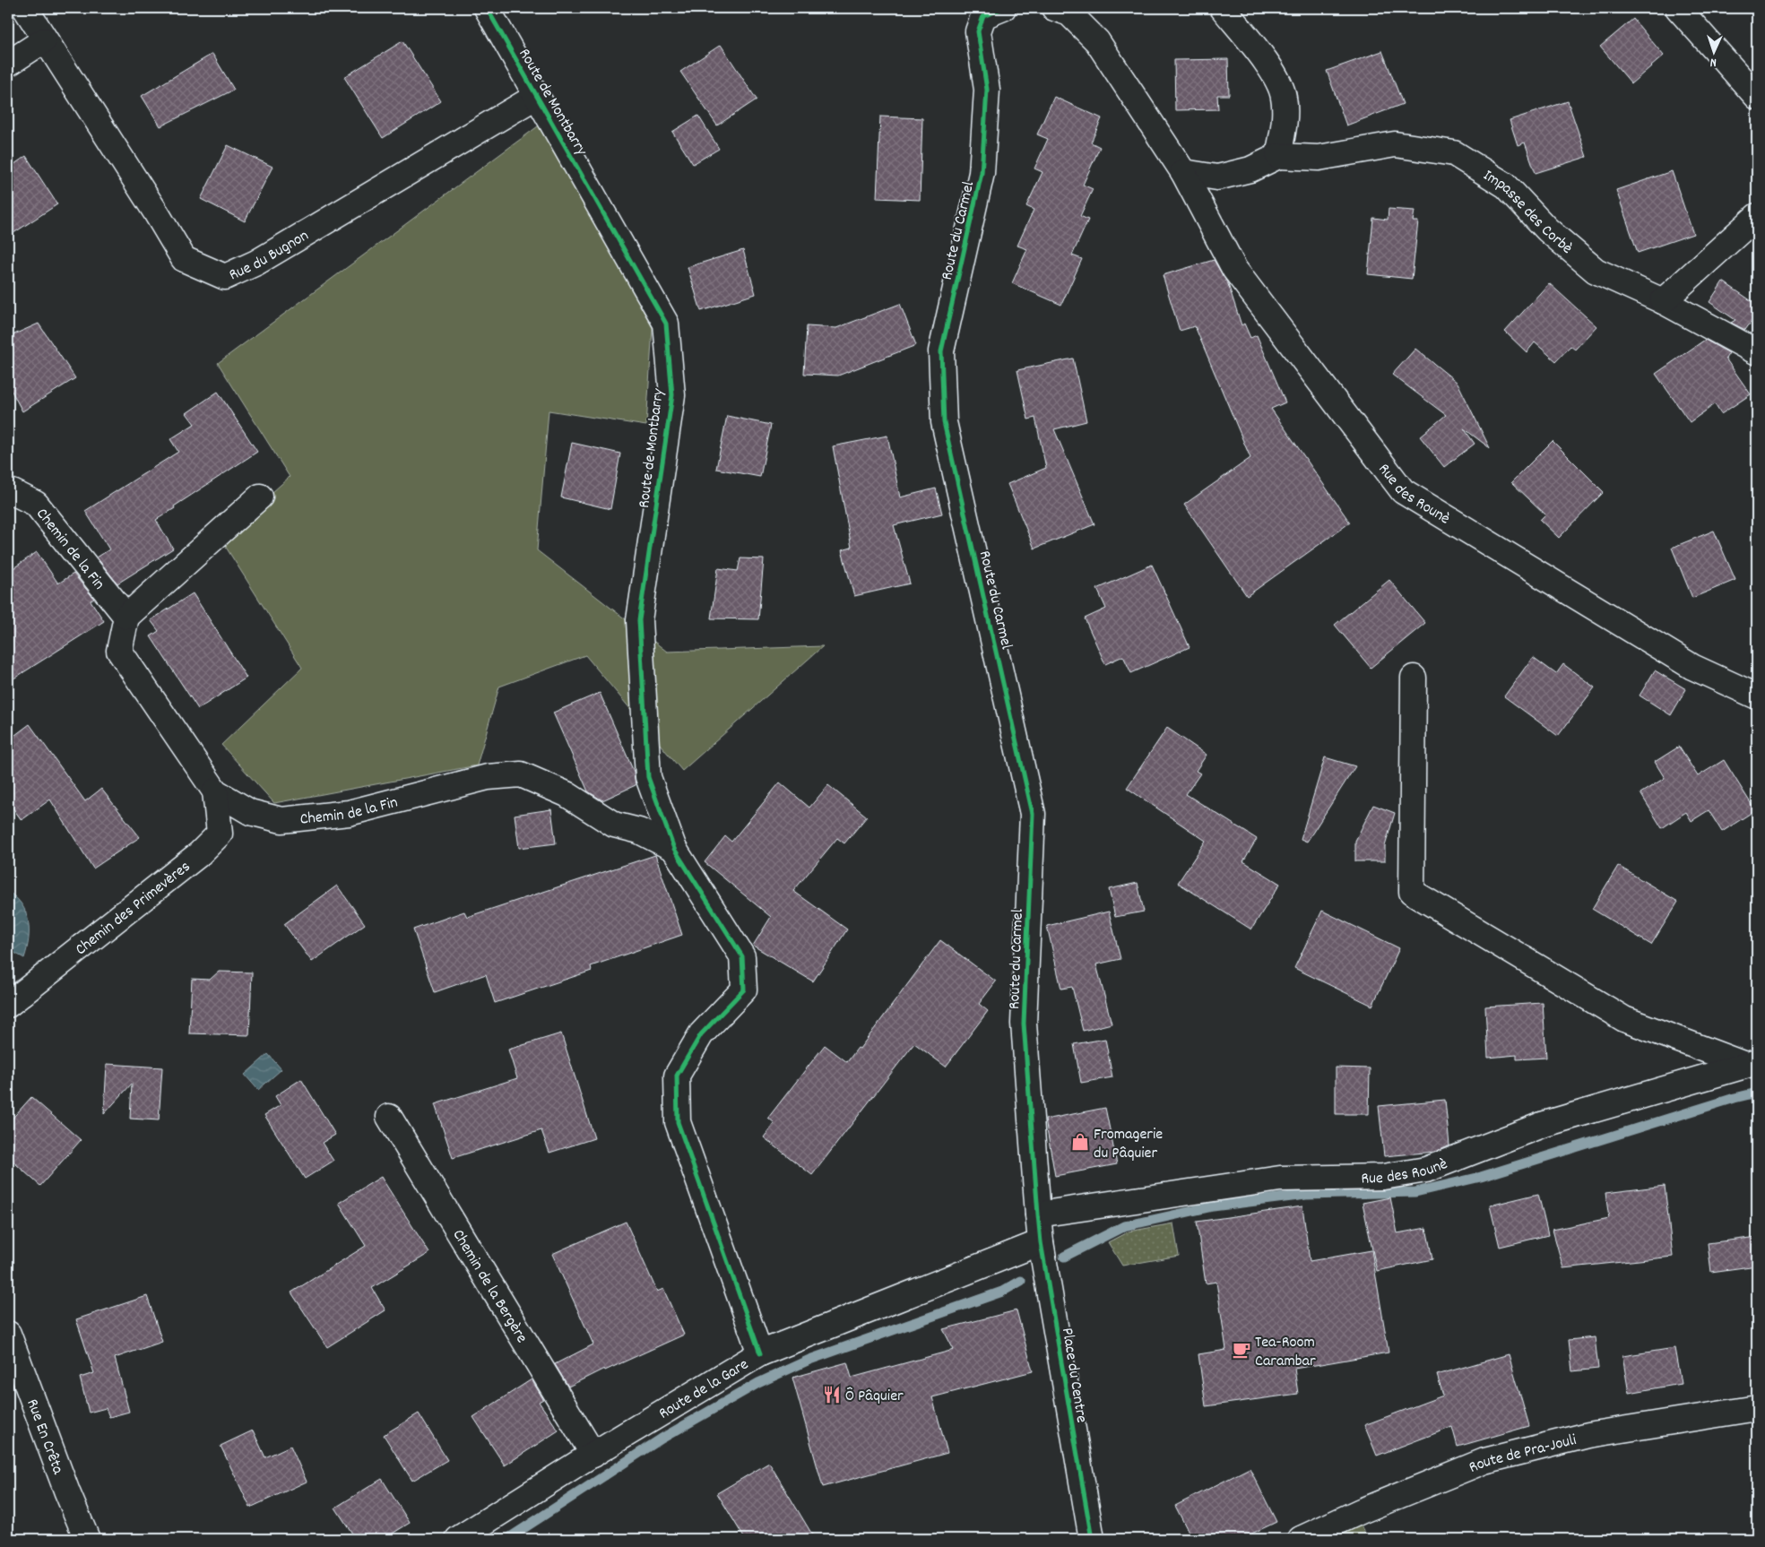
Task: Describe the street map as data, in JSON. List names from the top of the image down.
{
  "streets": {
    "street": [
      "Route de Montbarry",
      "Impasse des Corbè",
      "Route du Carmel",
      "Rue du Bugnon",
      "Rue des Rounè",
      "Chemin de la Fin",
      "Chemin des Primevères",
      "Chemin de la Bergère",
      "Place du Centre",
      "Route de la Gare",
      "Rue En Crêta",
      "Route de Pra-Jouli"
    ]
  },
  "crossings": [
    ["Route de Montbarry", "Rue du Bugnon"],
    ["Route de Montbarry", "Chemin de la Fin"],
    ["Route de Montbarry", "Route de la Gare"],
    ["Route du Carmel", "Rue des Rounè"],
    ["Route du Carmel", "Place du Centre"],
    ["Rue des Rounè", "Place du Centre"],
    ["Chemin de la Fin", "Chemin des Primevères"],
    ["Chemin de la Bergère", "Route de la Gare"],
    ["Place du Centre", "Route de la Gare"]
  ],
  "places": {
    "shop": ["Fromagerie du Pâquier"],
    "cafe": ["Tea-Room Carambar"],
    "restaurant": ["Ô Pâquier"]
  },
  "north": "bottom"
}
